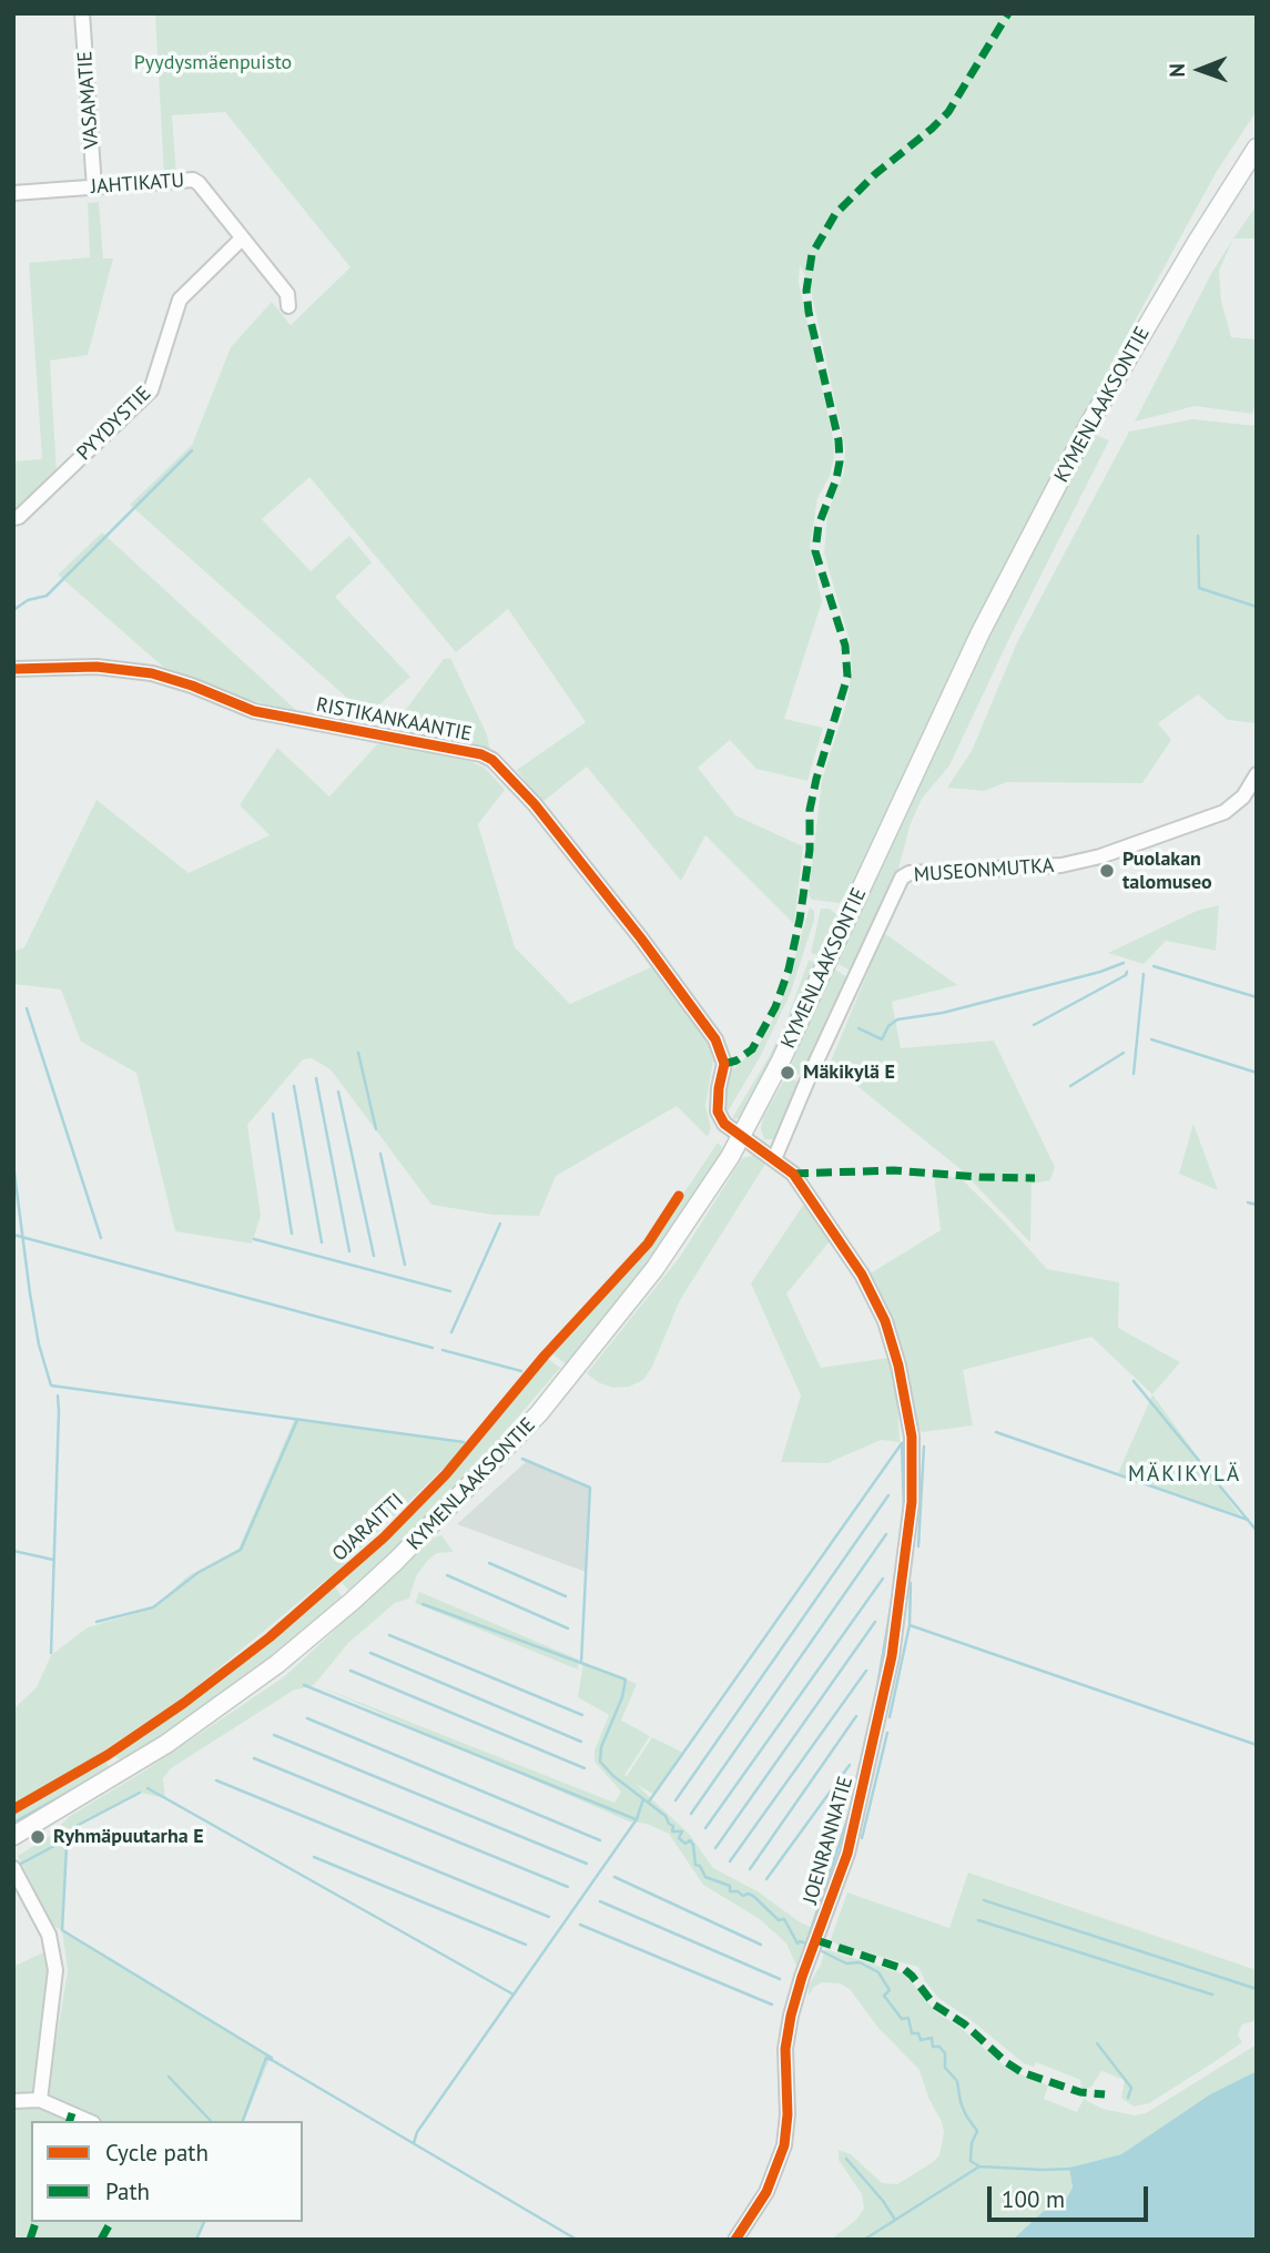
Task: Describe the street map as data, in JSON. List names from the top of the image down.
{
  "streets": {
    "main road": ["KYMENLAAKSONTIE"],
    "street": [
      "VASAMATIE",
      "JAHTIKATU",
      "PYYDYSTIE",
      "RISTIKANKAANTIE",
      "MUSEONMUTKA",
      "JOENRANNATIE"
    ],
    "cycle path": ["OJARAITTI"]
  },
  "crossings": [
    ["VASAMATIE", "JAHTIKATU"],
    ["JAHTIKATU", "PYYDYSTIE"],
    ["KYMENLAAKSONTIE", "RISTIKANKAANTIE"],
    ["KYMENLAAKSONTIE", "JOENRANNATIE"],
    ["RISTIKANKAANTIE", "JOENRANNATIE"],
    ["MUSEONMUTKA", "JOENRANNATIE"]
  ],
  "districts": ["MÄKIKYLÄ"],
  "parks": ["Pyydysmäenpuisto"],
  "places": ["Puolakan talomuseo", "Mäkikylä E", "Ryhmäpuutarha E"],
  "legend": ["Cycle path", "Path"],
  "scale_bar": "100 m",
  "north": "left"
}
